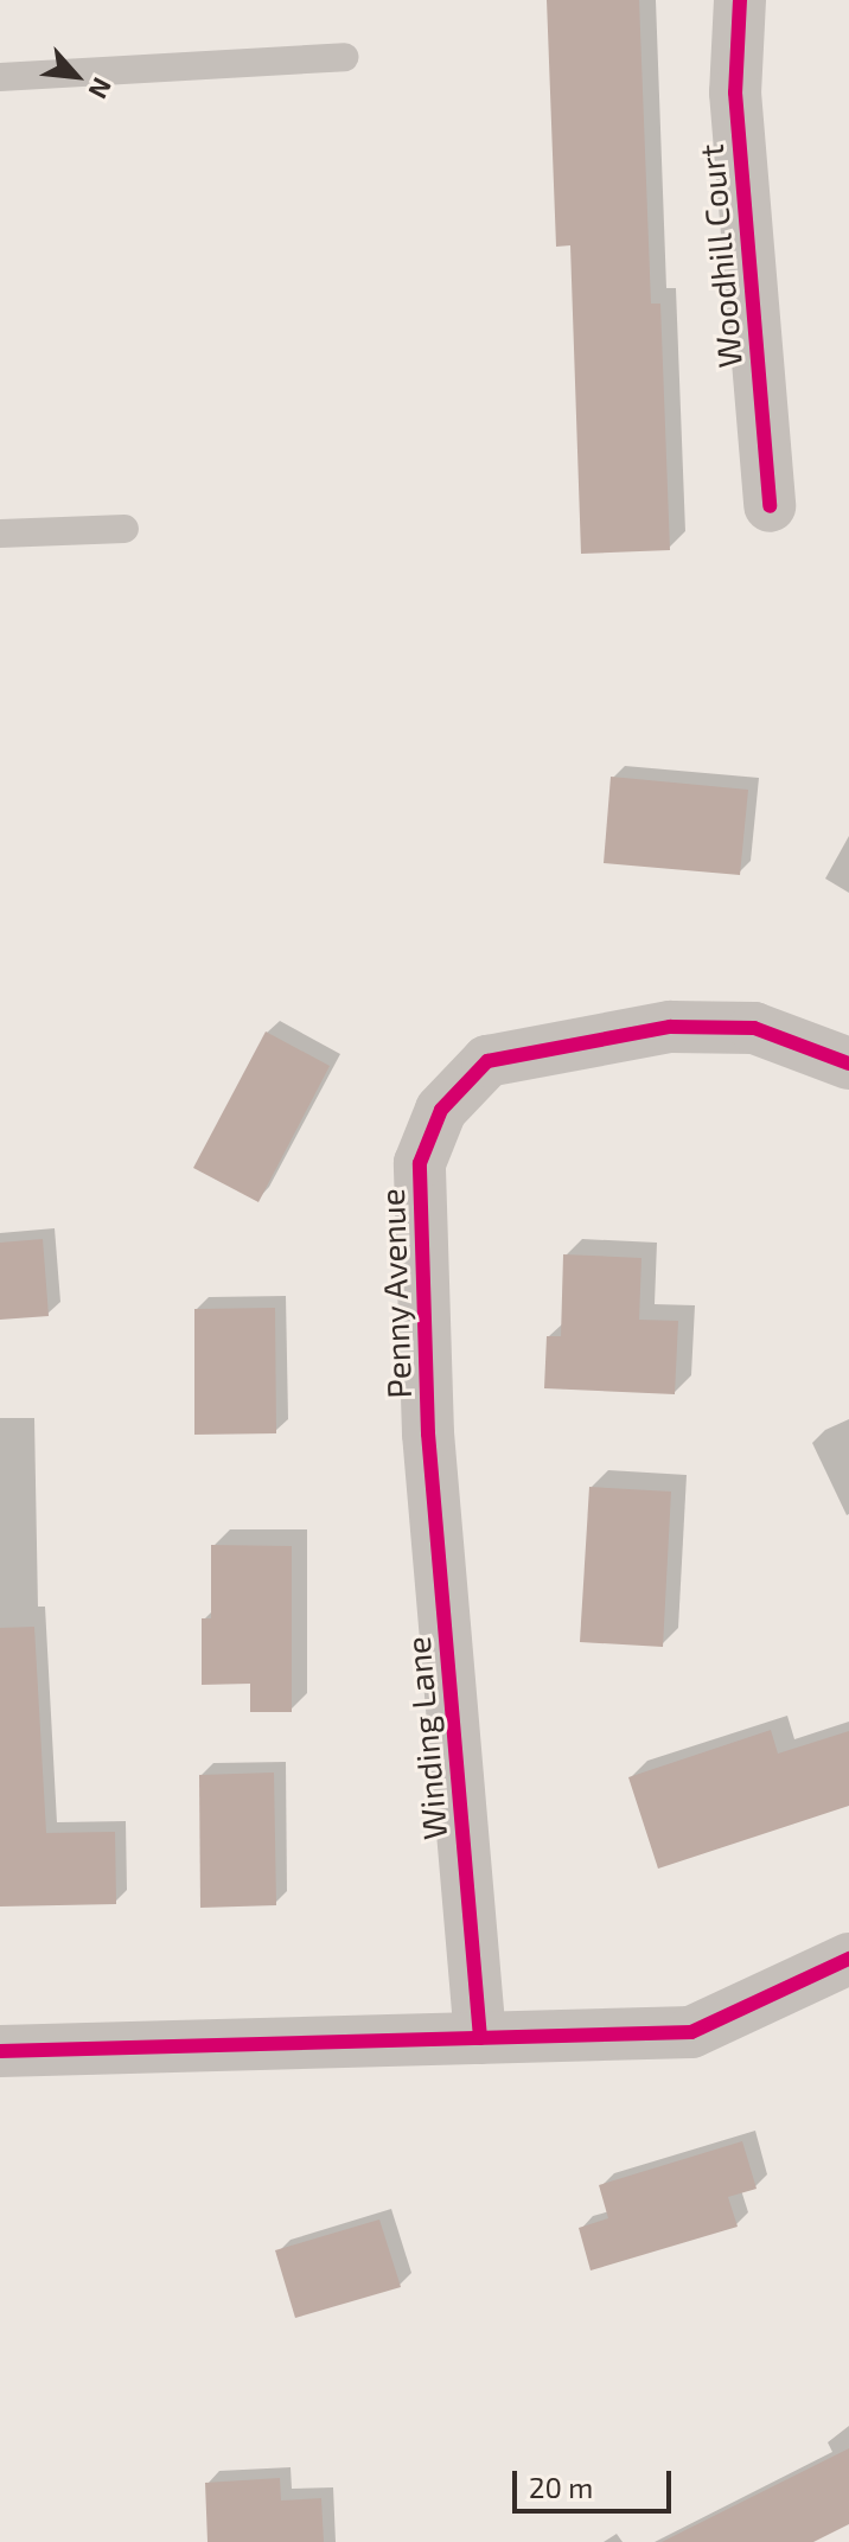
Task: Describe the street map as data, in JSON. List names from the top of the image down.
{
  "streets": {
    "street": ["Woodhill Court", "Penny Avenue", "Winding Lane"]
  },
  "crossings": [
    ["Penny Avenue", "Winding Lane"]
  ],
  "scale_bar": "20 m",
  "north": "bottom right"
}
